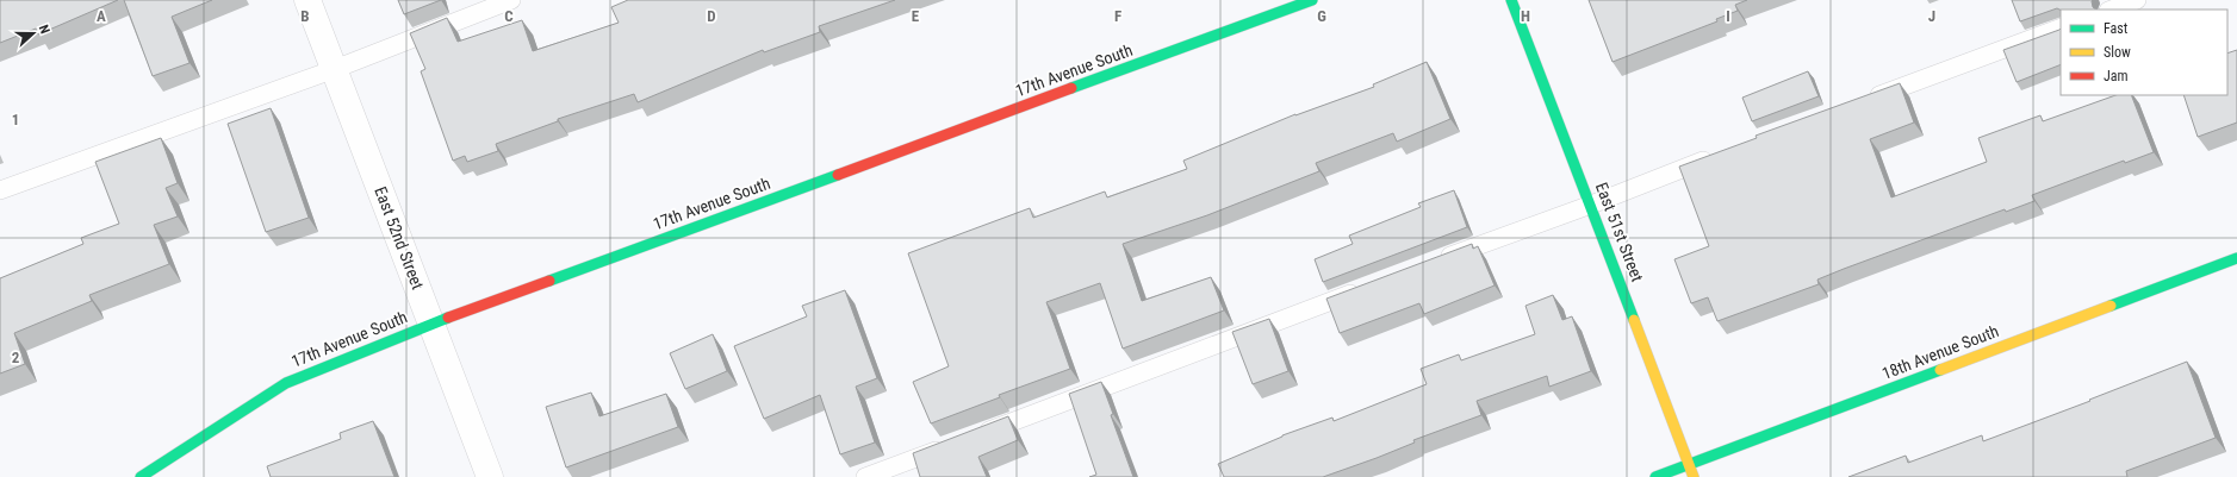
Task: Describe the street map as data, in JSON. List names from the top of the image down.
{
  "streets": {
    "street": [
      "17th Avenue South",
      "East 51st Street",
      "East 52nd Street",
      "18th Avenue South"
    ]
  },
  "crossings": [
    ["17th Avenue South", "East 52nd Street"],
    ["East 51st Street", "18th Avenue South"]
  ],
  "legend": ["Fast", "Slow", "Jam"],
  "north": "right",
  "grid": {
    "columns": [
      "A",
      "B",
      "C",
      "D",
      "E",
      "F",
      "G",
      "H",
      "I",
      "J"
    ],
    "rows": ["1", "2"]
  }
}
